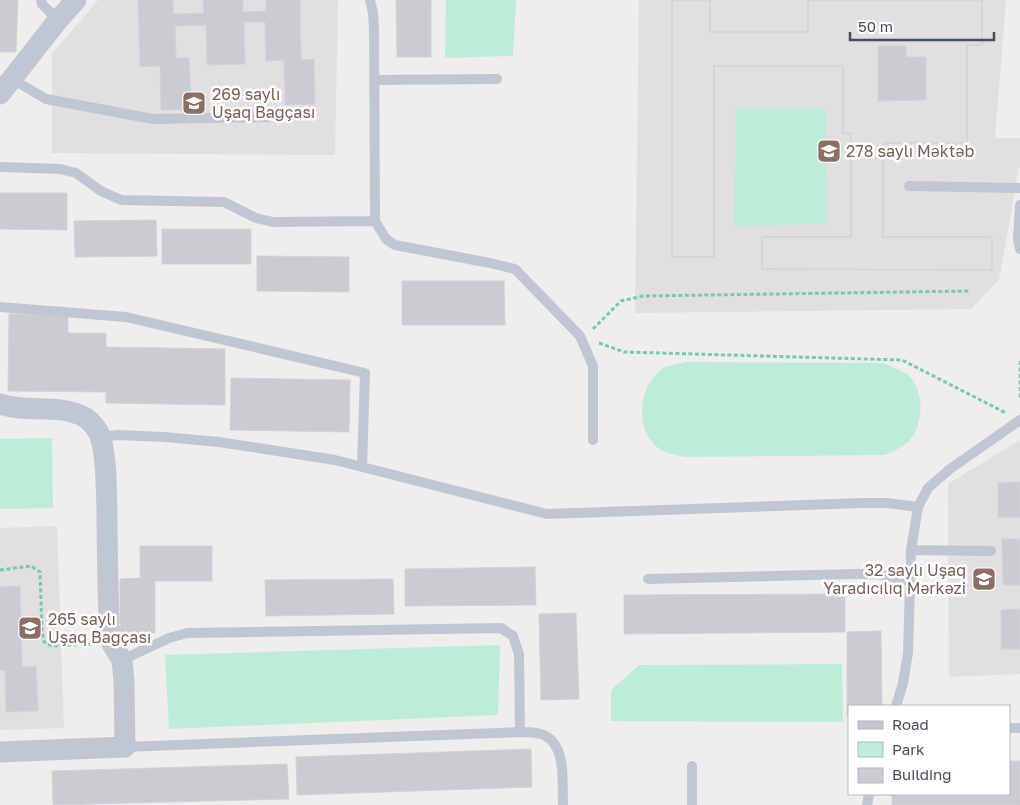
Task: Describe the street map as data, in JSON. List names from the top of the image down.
{
  "places": {
    "school or university": [
      "269 saylı Uşaq Bağçası",
      "278 saylı Məktəb",
      "32 saylı Uşaq Yaradıcılıq Mərkəzi",
      "265 saylı Uşaq Bağçası"
    ]
  },
  "legend": ["Road", "Park", "Building"],
  "scale_bar": "50 m"
}
